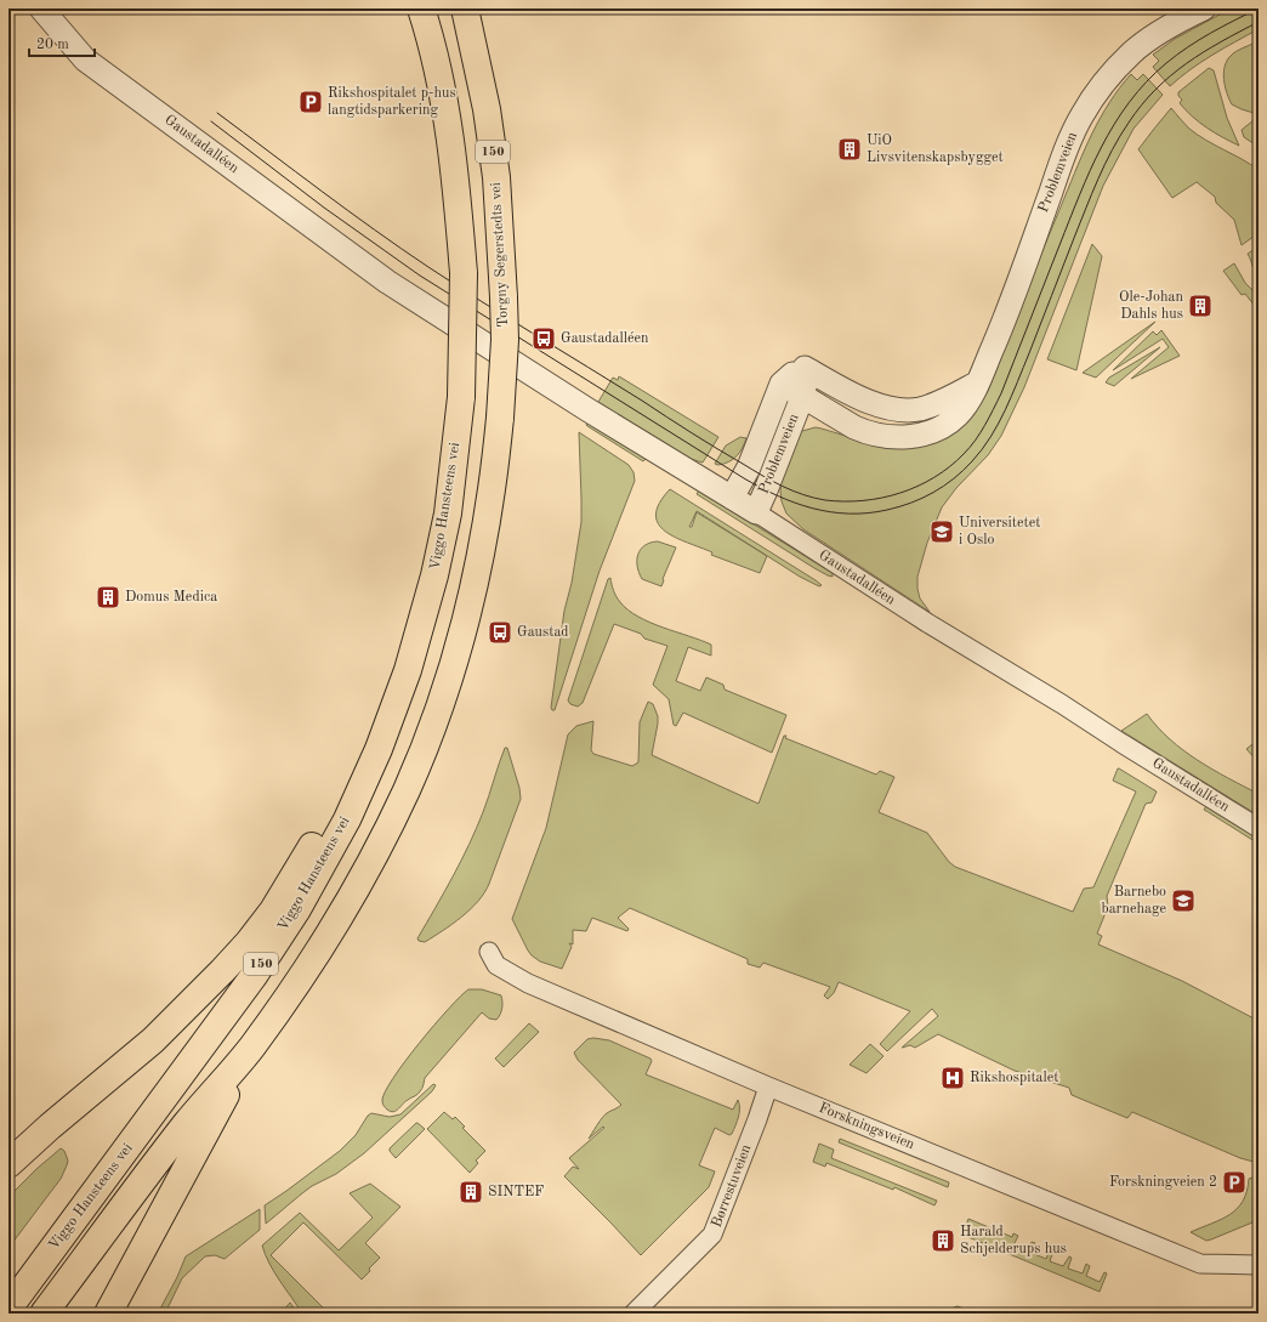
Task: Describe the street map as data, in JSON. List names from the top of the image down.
{
  "streets": {
    "highway": ["150", "Torgny Segerstedts vei", "Viggo Hansteens vei"],
    "street": [
      "Gaustadalléen",
      "Problemveien",
      "Forskningsveien",
      "Børrestuveien"
    ]
  },
  "crossings": [
    ["Gaustadalléen", "Problemveien"],
    ["150", "Torgny Segerstedts vei"],
    ["Forskningsveien", "Børrestuveien"]
  ],
  "places": {
    "parking": ["Rikshospitalet p-hus langtidsparkering", "Forskningveien 2"],
    "building": [
      "UiO Livsvitenskapsbygget",
      "Ole-Johan Dahls hus",
      "Domus Medica",
      "SINTEF",
      "Harald Schjelderups hus"
    ],
    "bus stop": ["Gaustadalléen", "Gaustad"],
    "school or university": ["Universitetet i Oslo", "Barnebo barnehage"],
    "hospital": ["Rikshospitalet"]
  },
  "scale_bar": "20 m"
}
